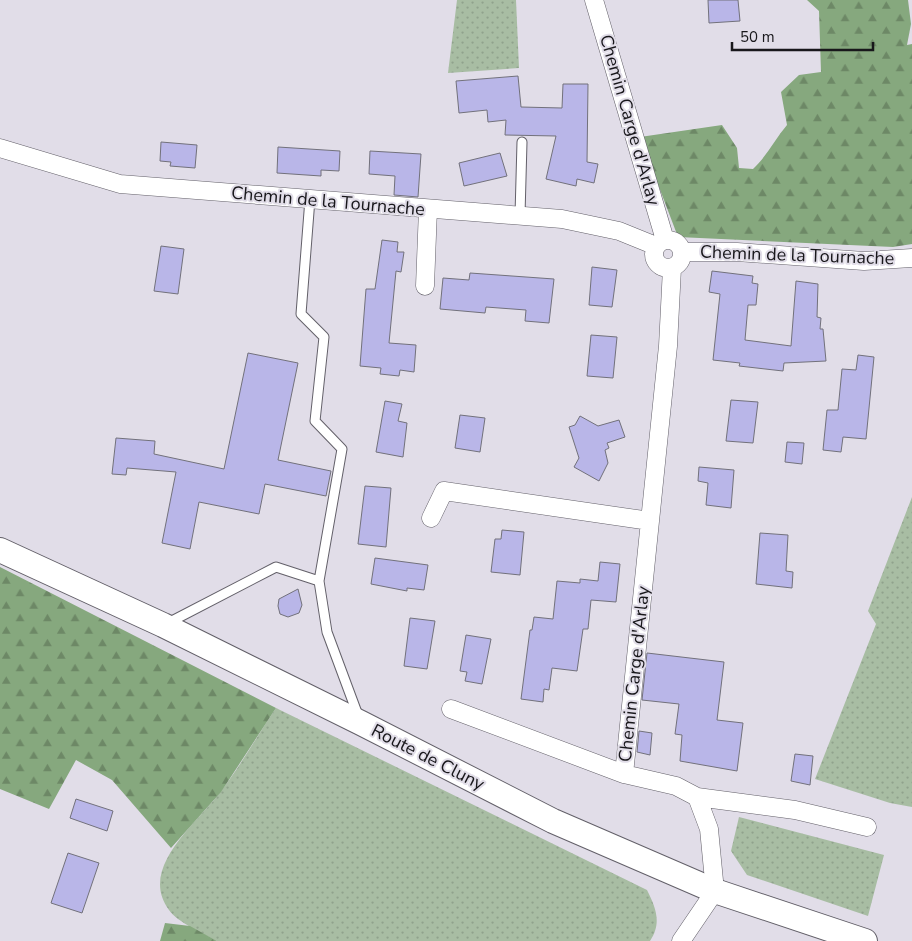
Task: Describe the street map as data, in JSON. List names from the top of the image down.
{
  "streets": {
    "main road": ["Route de Cluny"],
    "street": ["Chemin Carge d'Arlay", "Chemin de la Tournache"]
  },
  "crossings": [
    ["Chemin Carge d'Arlay", "Chemin de la Tournache"]
  ],
  "scale_bar": "50 m"
}
